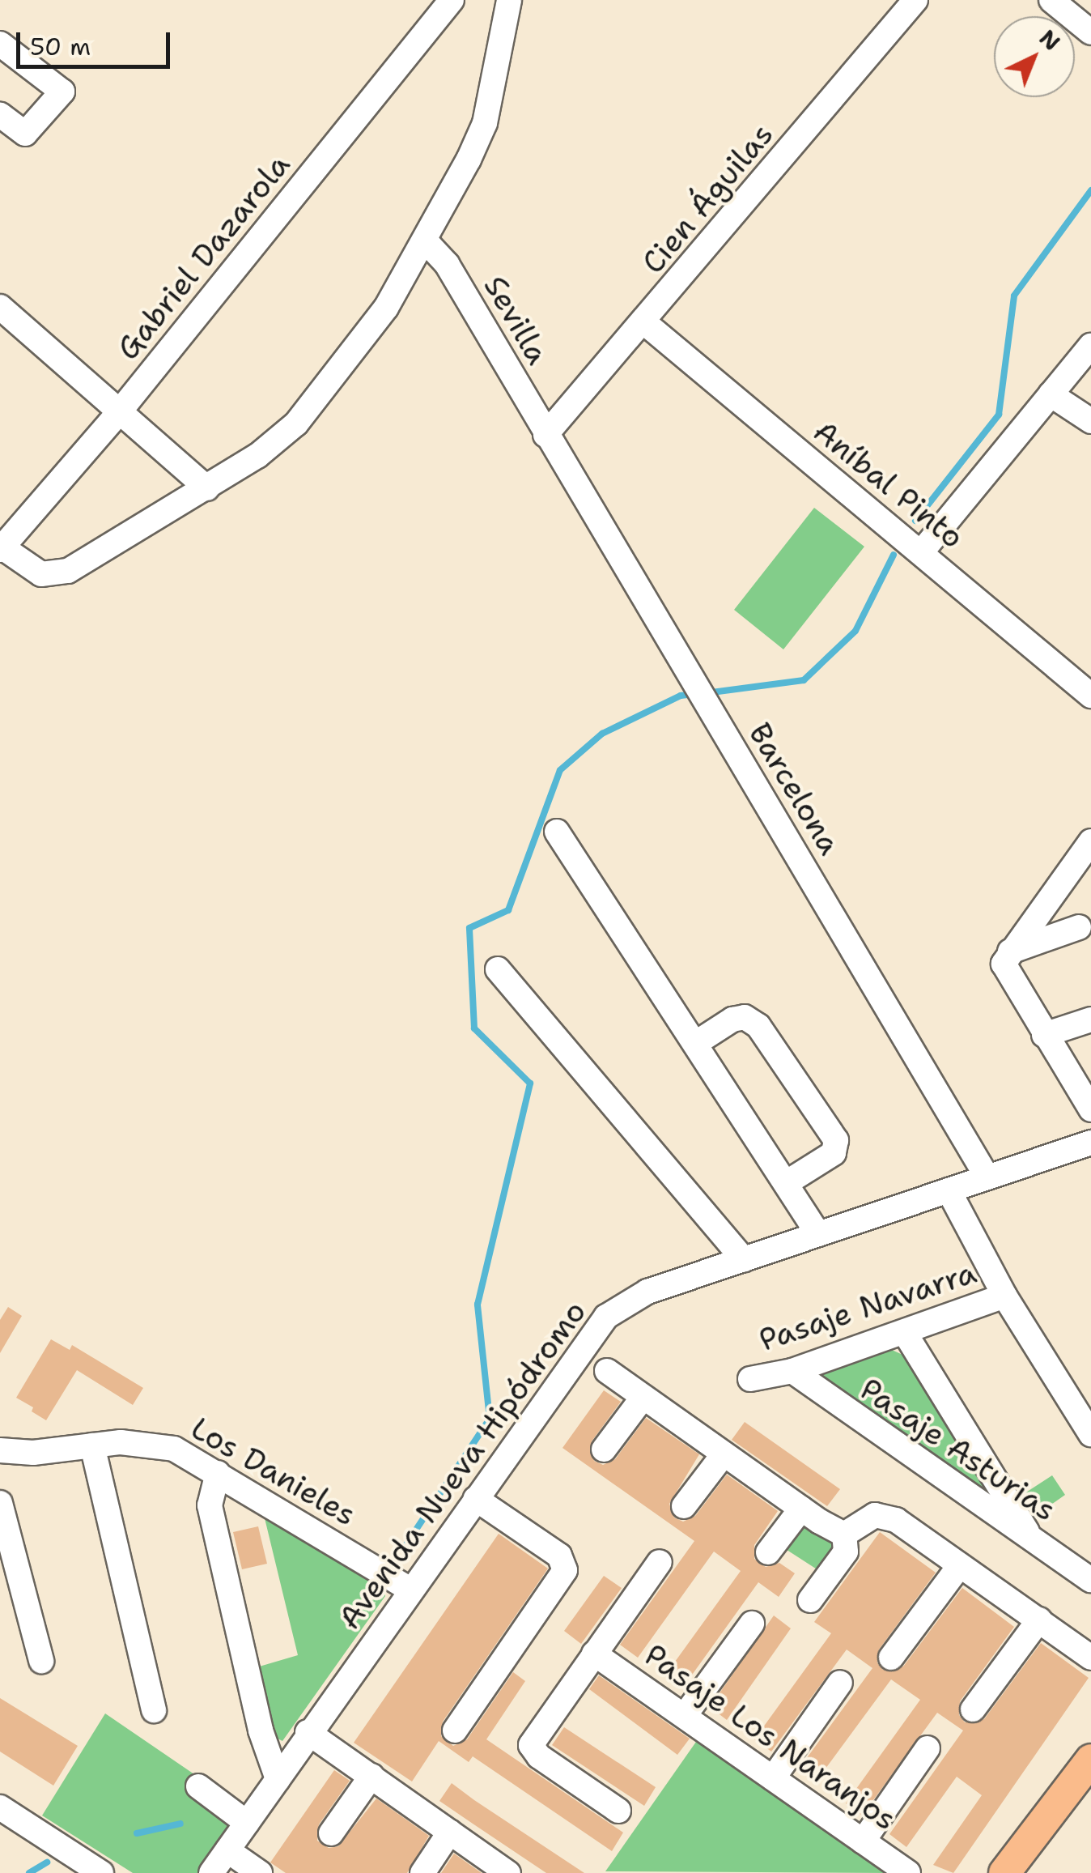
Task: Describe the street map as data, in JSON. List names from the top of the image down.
{
  "streets": {
    "street": [
      "Cien Águilas",
      "Gabriel Dazarola",
      "Sevilla",
      "Aníbal Pinto",
      "Barcelona",
      "Pasaje Navarra",
      "Pasaje Asturias",
      "Avenida Nueva Hipódromo",
      "Los Danieles",
      "Pasaje Los Naranjos"
    ]
  },
  "crossings": [
    ["Cien Águilas", "Sevilla"],
    ["Cien Águilas", "Aníbal Pinto"],
    ["Cien Águilas", "Barcelona"],
    ["Sevilla", "Barcelona"],
    ["Barcelona", "Avenida Nueva Hipódromo"],
    ["Pasaje Navarra", "Pasaje Asturias"],
    ["Avenida Nueva Hipódromo", "Los Danieles"]
  ],
  "scale_bar": "50 m",
  "north": "top right"
}
